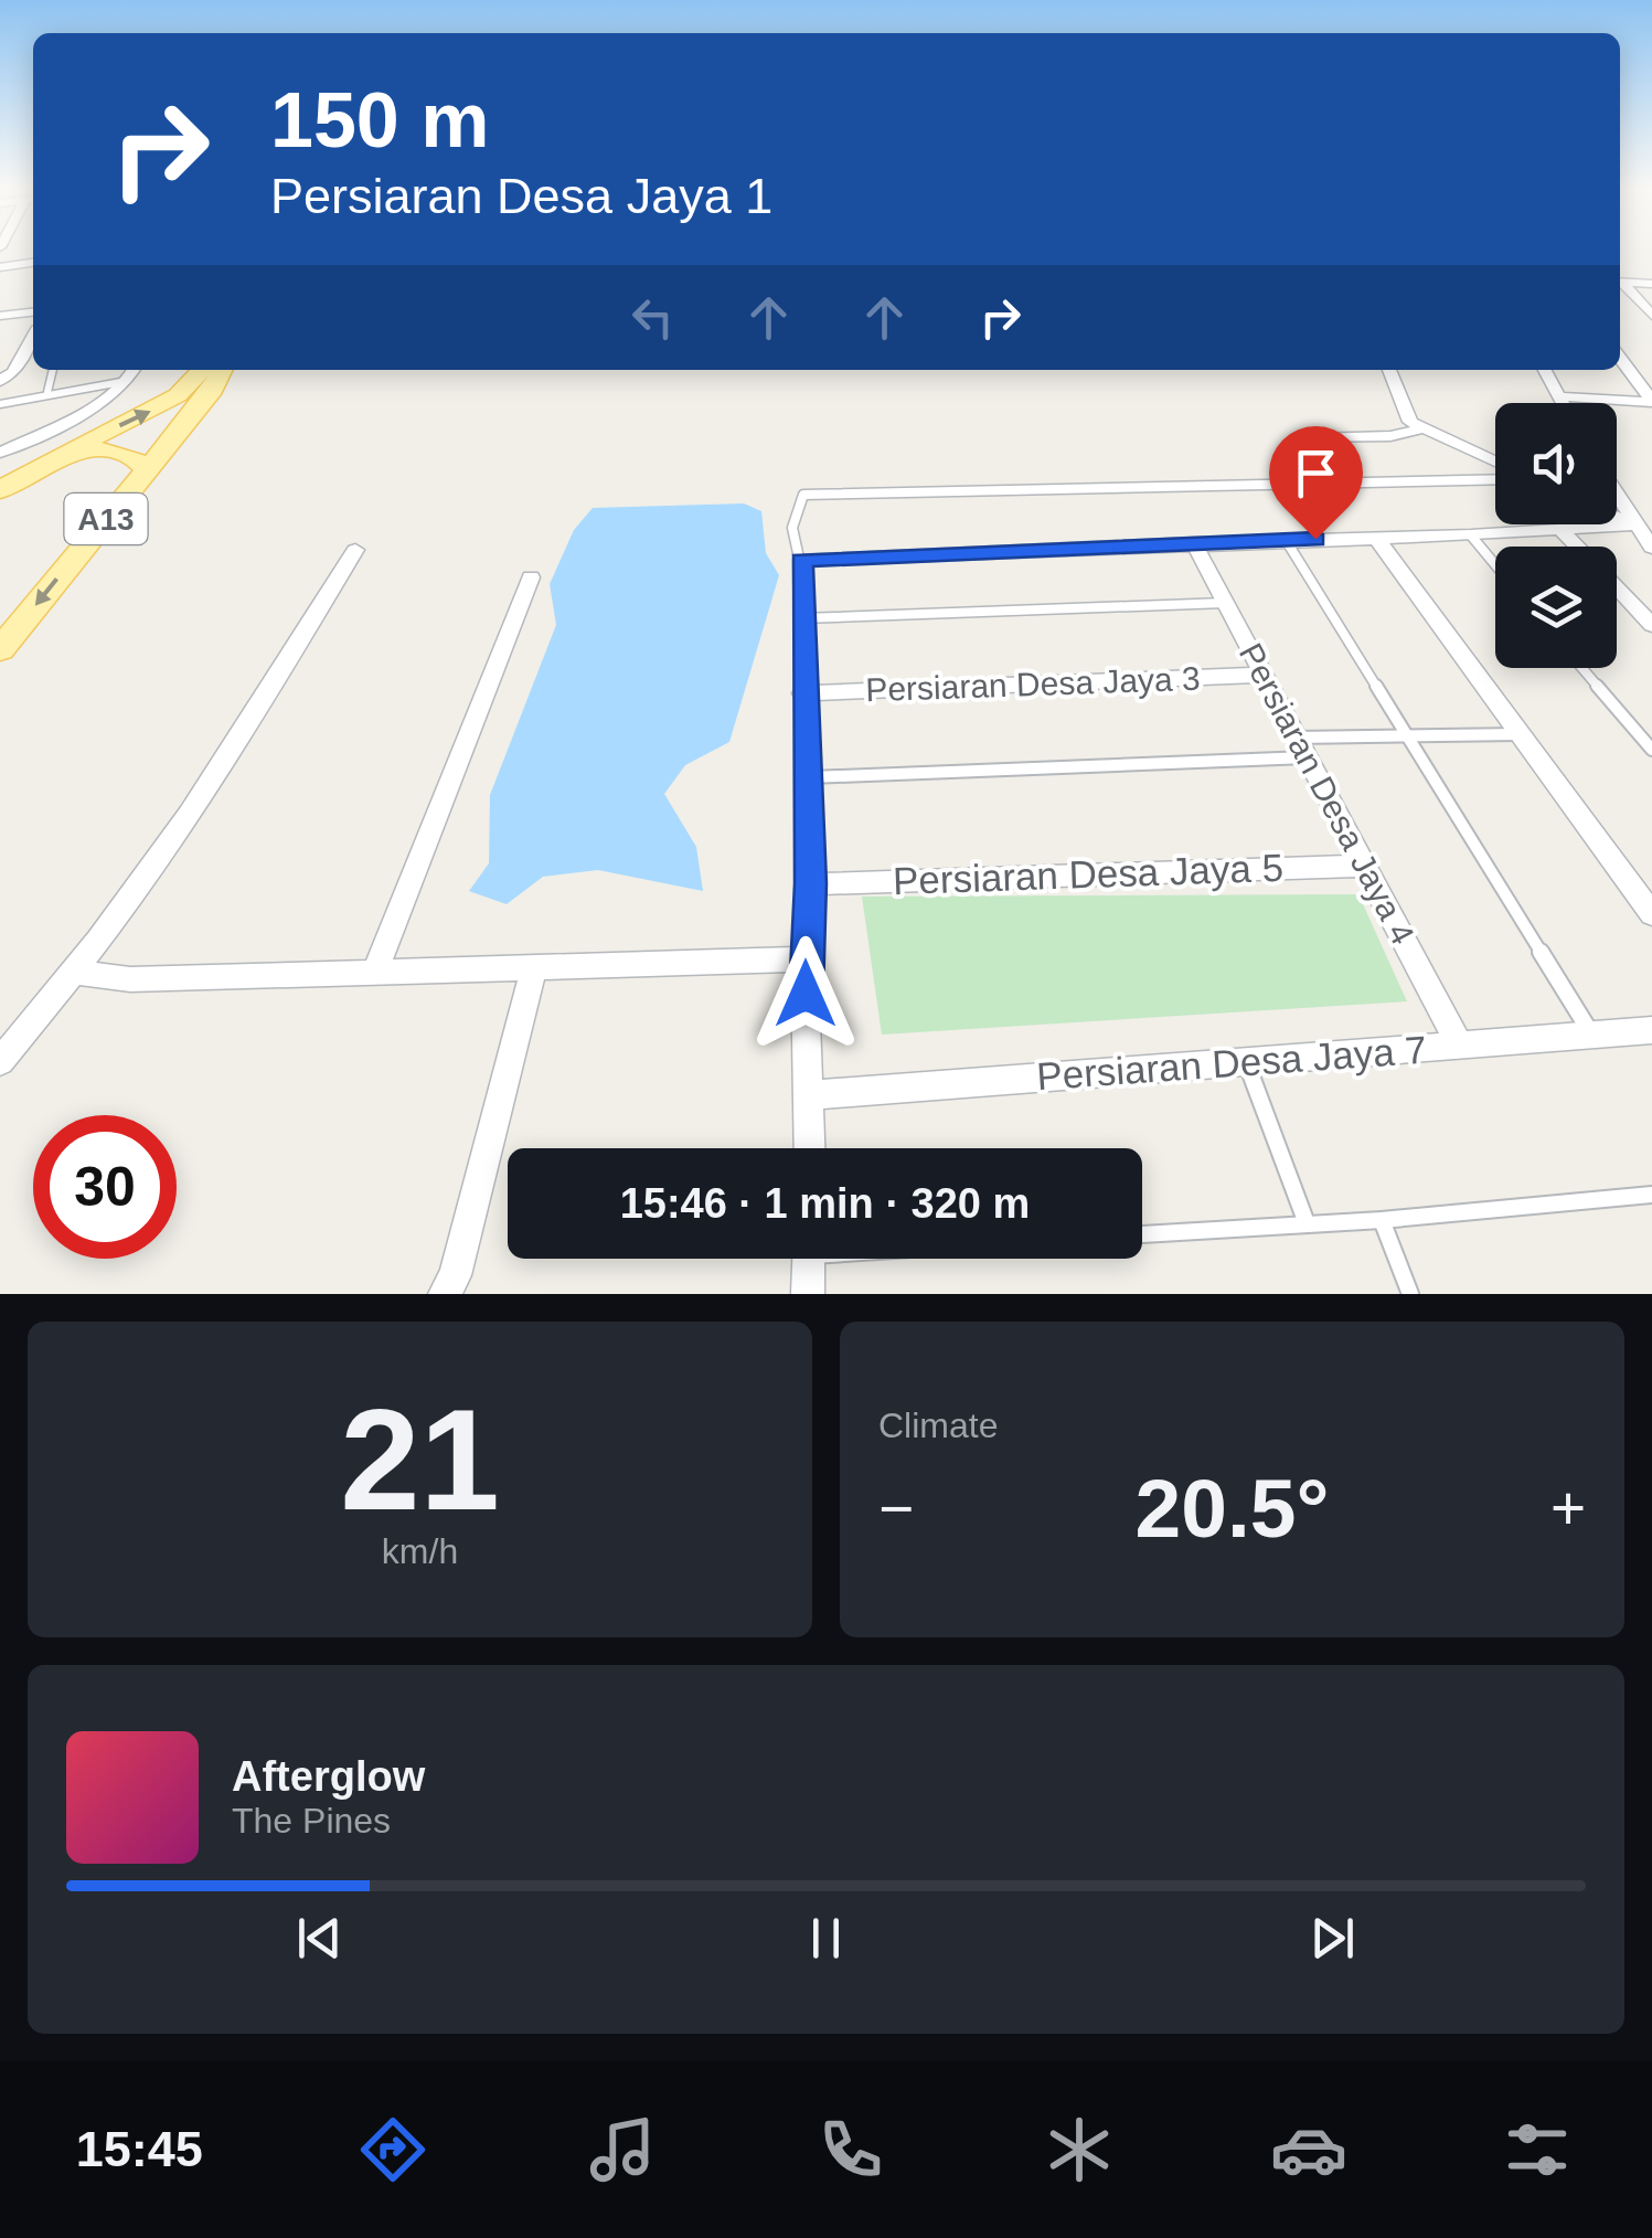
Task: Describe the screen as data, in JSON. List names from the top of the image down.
{
  "streets": {
    "main road": ["A13"],
    "street": [
      "Persiaran Desa Jaya 3",
      "Persiaran Desa Jaya 4",
      "Persiaran Desa Jaya 5",
      "Persiaran Desa Jaya 7"
    ]
  },
  "crossings": [
    ["Persiaran Desa Jaya 3", "Persiaran Desa Jaya 4"],
    ["Persiaran Desa Jaya 4", "Persiaran Desa Jaya 5"],
    ["Persiaran Desa Jaya 4", "Persiaran Desa Jaya 7"]
  ],
  "page": {
    "turn": ["150 m", "Persiaran Desa Jaya 1"],
    "limit": "30",
    "trip": "15:46 · 1 min · 320 m",
    "tile": [
      ["21", "km/h"],
      "Climate"
    ],
    "heat": ["−", "20.5°", "+"],
    "song": ["Afterglow", "The Pines"],
    "tabs": "15:45"
  }
}
